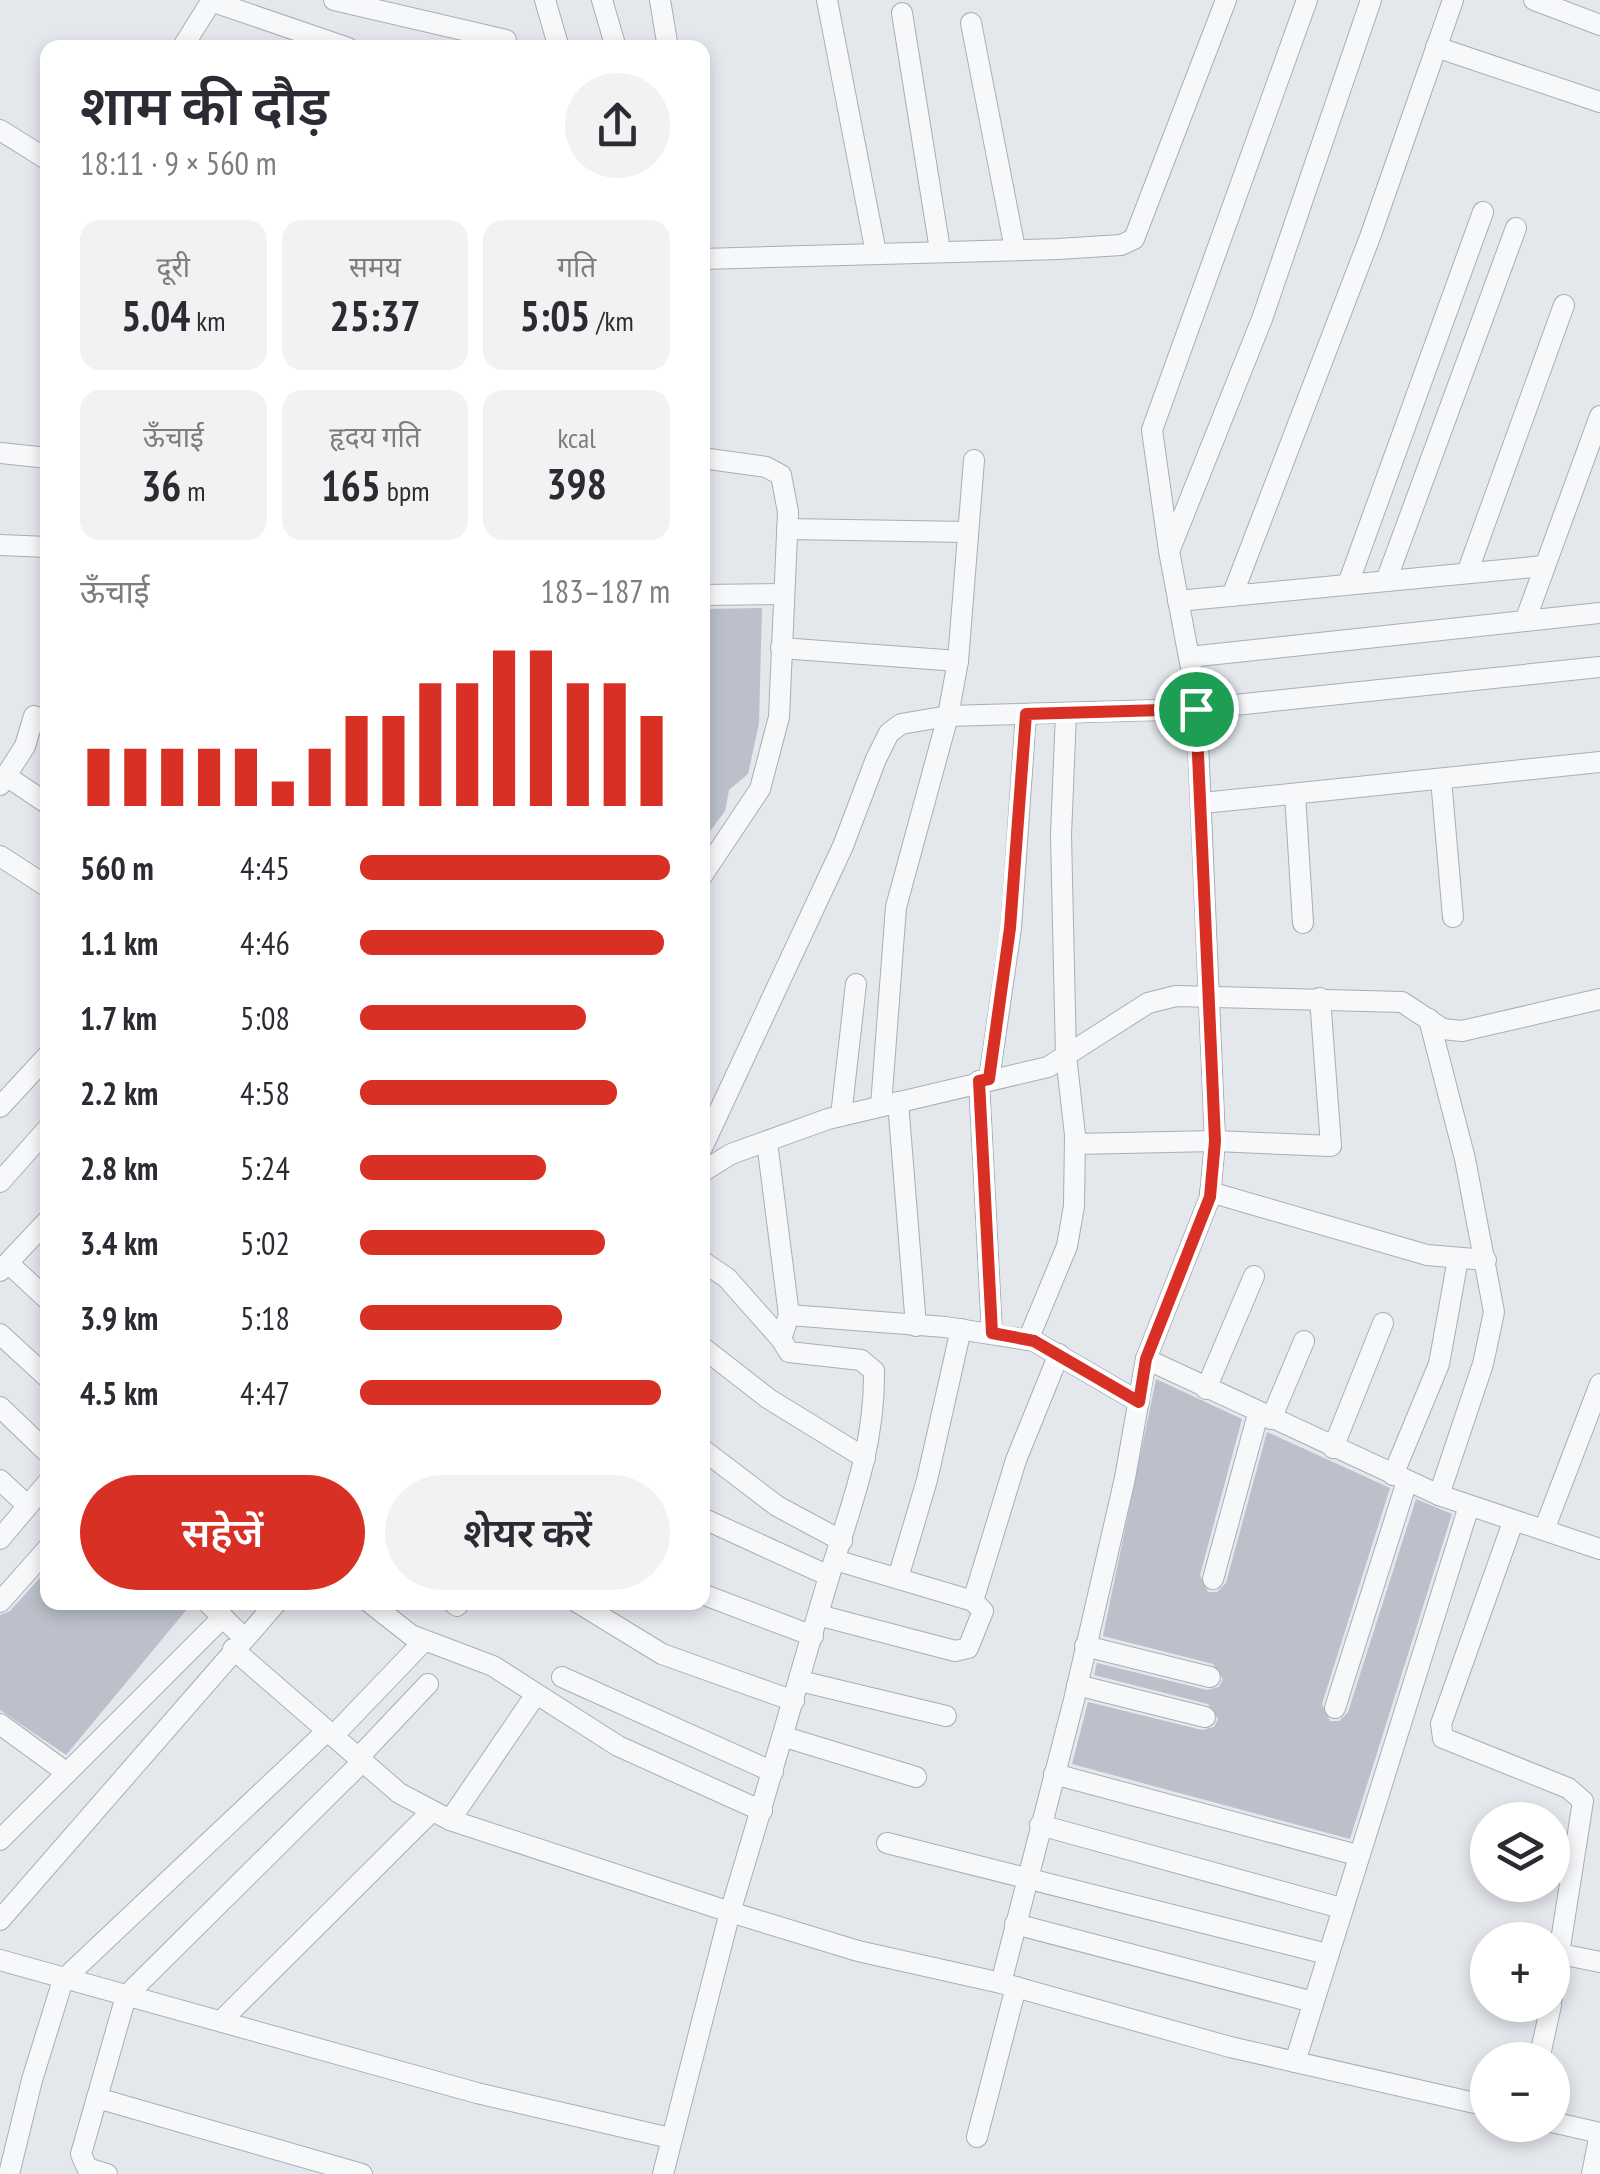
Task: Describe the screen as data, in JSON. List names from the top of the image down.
{
  "page": {
    "heading": ["शाम की दौड़", "18:11 · 9 × 560 m"],
    "stats": [
      ["दूरी", "5.04 km"],
      ["समय", "25:37"],
      ["गति", "5:05 /km"],
      ["ऊँचाई", "36 m"],
      ["हृदय गति", "165 bpm"],
      ["kcal", "398"]
    ],
    "chart": ["ऊँचाई", "183–187 m"],
    "list": [
      {
        "name": "560 m",
        "note": "4:45"
      },
      {
        "name": "1.1 km",
        "note": "4:46"
      },
      {
        "name": "1.7 km",
        "note": "5:08"
      },
      {
        "name": "2.2 km",
        "note": "4:58"
      },
      {
        "name": "2.8 km",
        "note": "5:24"
      },
      {
        "name": "3.4 km",
        "note": "5:02"
      },
      {
        "name": "3.9 km",
        "note": "5:18"
      },
      {
        "name": "4.5 km",
        "note": "4:47"
      }
    ],
    "buttons": ["सहेजें", "शेयर करें"],
    "map_buttons": ["+", "−"]
  }
}
